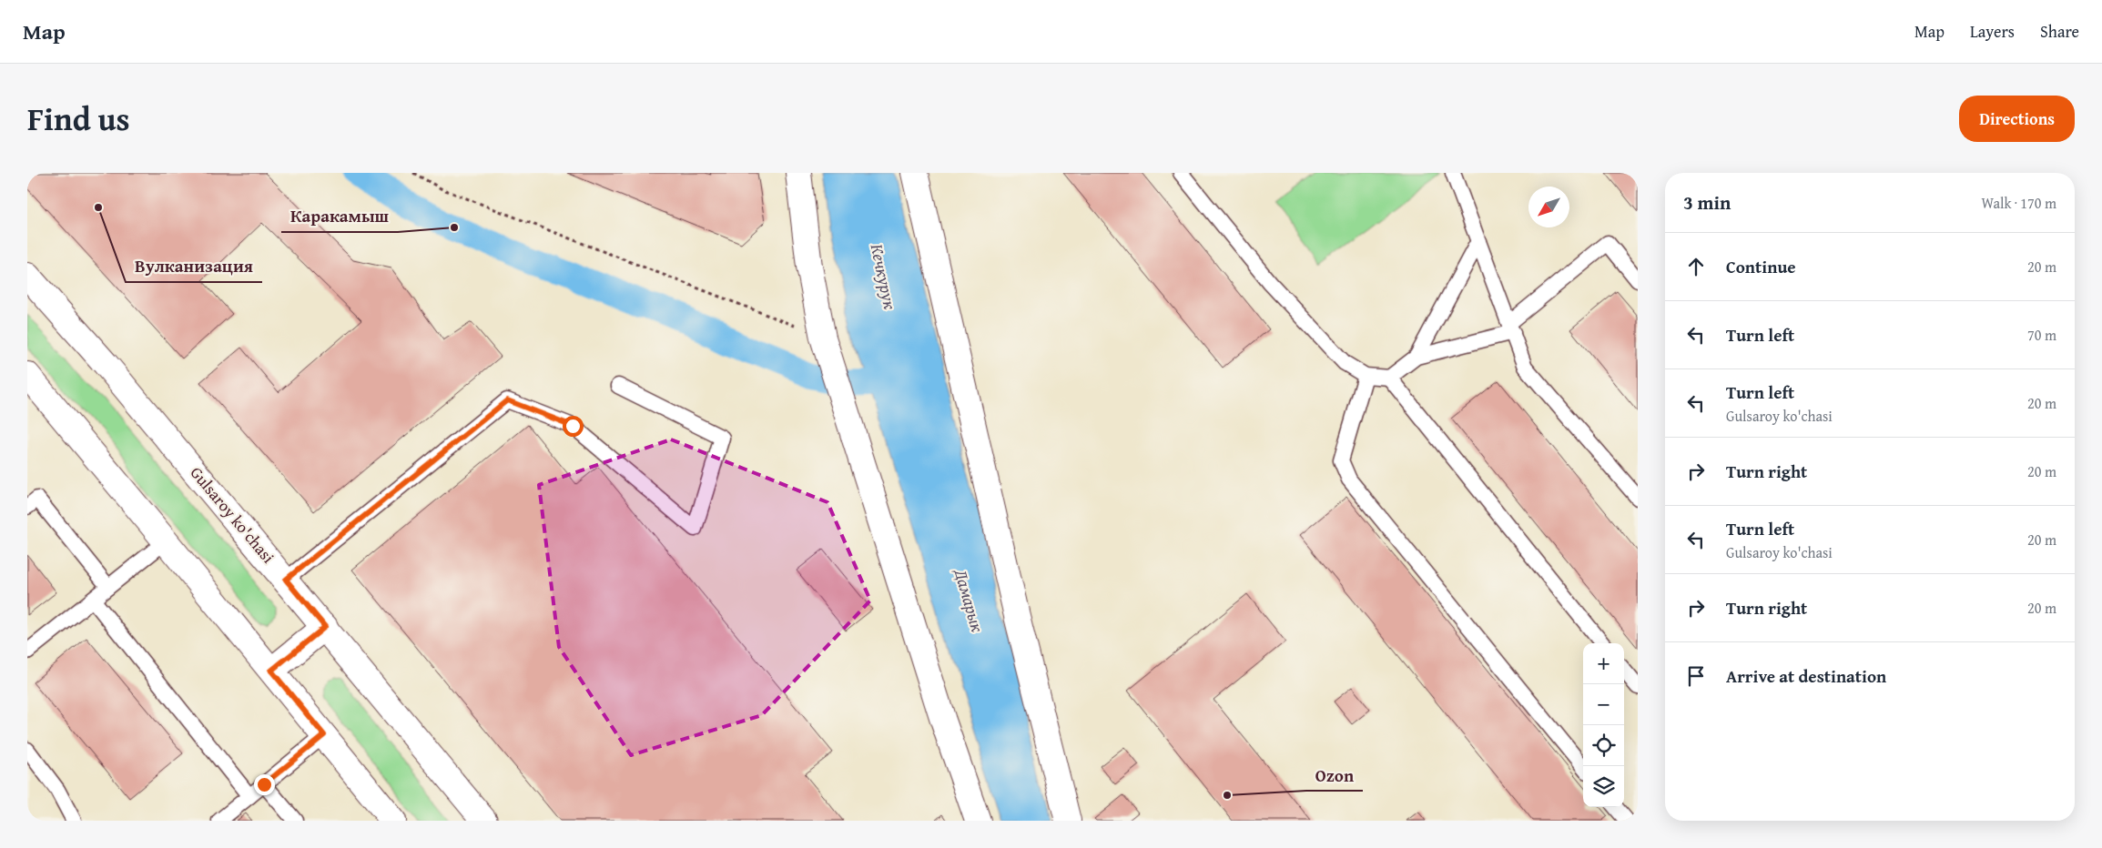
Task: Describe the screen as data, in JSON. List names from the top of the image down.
{
  "streets": {
    "main road": ["Gulsaroy ko'chasi"]
  },
  "water": ["Кечкурук", "Дамарык"],
  "places": ["Вулканизация", "Каракамыш", "Ozon"],
  "north": "bottom left",
  "page": {
    "header": "Map",
    "nav": ["Map", "Layers", "Share"],
    "title": "Find us",
    "buttons": "Directions",
    "heading": ["3 min", "Walk · 170 m"],
    "list": [
      ["Continue", "20 m"],
      ["Turn left", "70 m"],
      ["Turn left", "Gulsaroy ko'chasi", "20 m"],
      ["Turn right", "20 m"],
      ["Turn left", "Gulsaroy ko'chasi", "20 m"],
      ["Turn right", "20 m"],
      "Arrive at destination"
    ],
    "map_buttons": ["+", "−"]
  }
}
